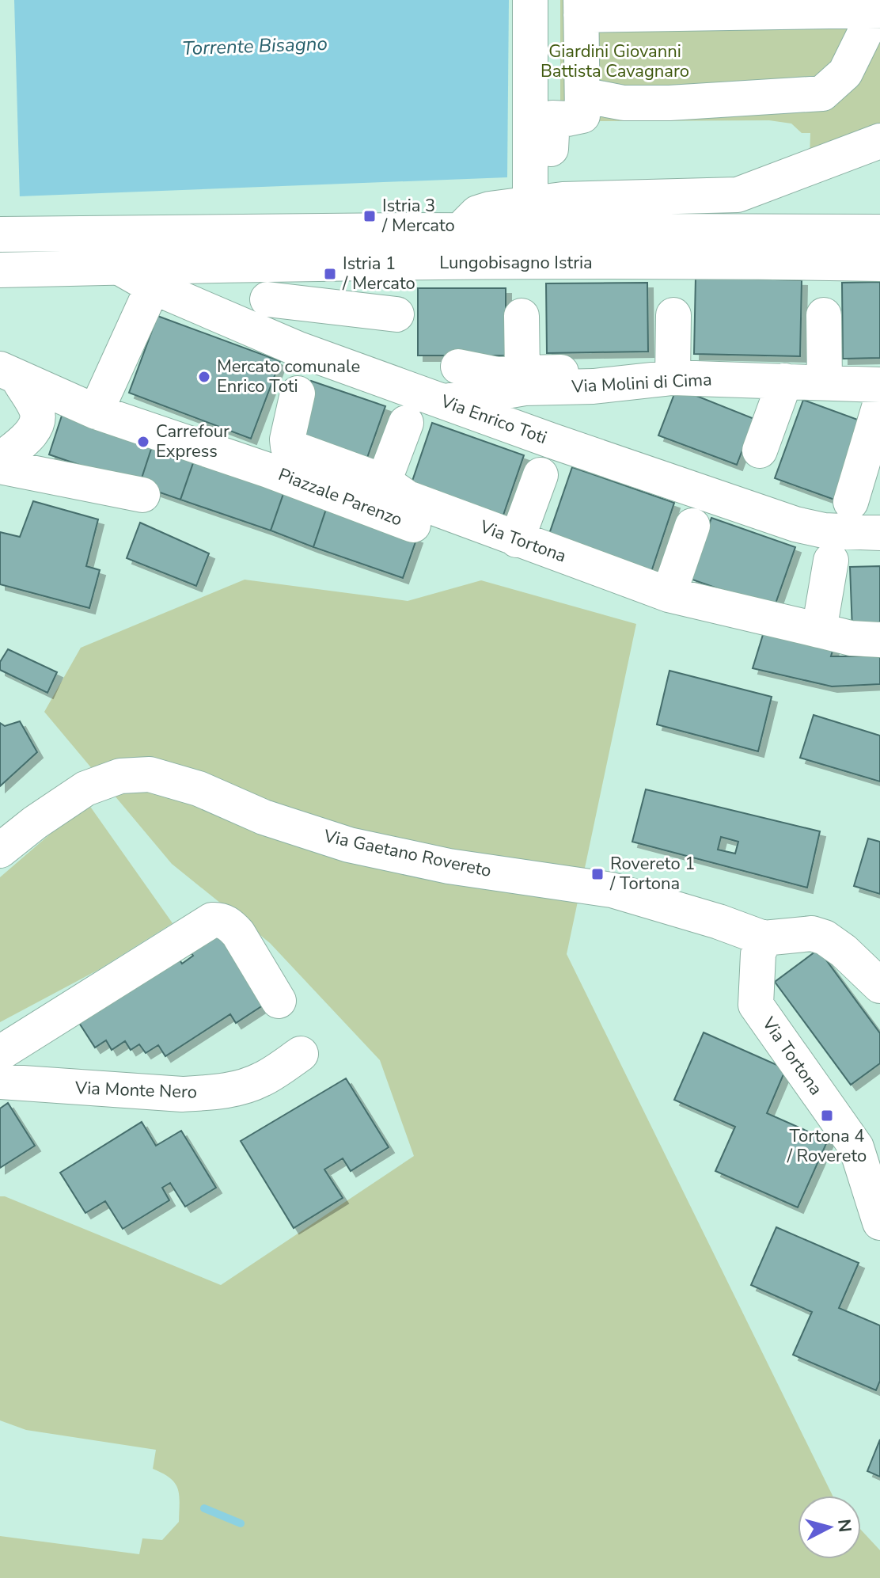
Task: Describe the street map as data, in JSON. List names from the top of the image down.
{
  "streets": {
    "street": [
      "Lungobisagno Istria",
      "Via Molini di Cima",
      "Via Enrico Toti",
      "Piazzale Parenzo",
      "Via Tortona",
      "Via Gaetano Rovereto",
      "Via Monte Nero"
    ]
  },
  "crossings": [
    ["Lungobisagno Istria", "Via Enrico Toti"],
    ["Via Molini di Cima", "Via Enrico Toti"],
    ["Via Enrico Toti", "Piazzale Parenzo"],
    ["Via Tortona", "Via Gaetano Rovereto"]
  ],
  "water": ["Torrente Bisagno"],
  "parks": ["Giardini Giovanni Battista Cavagnaro"],
  "places": {
    "transit": [
      "Istria 3 / Mercato",
      "Istria 1 / Mercato",
      "Rovereto 1 / Tortona",
      "Tortona 4 / Rovereto"
    ],
    "other": ["Mercato comunale Enrico Toti", "Carrefour Express"]
  },
  "north": "right"
}
